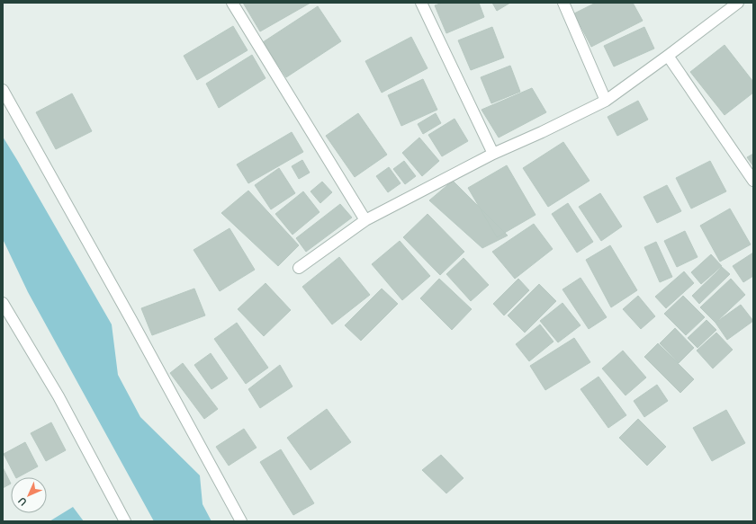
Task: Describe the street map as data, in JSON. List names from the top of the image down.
{
  "north": "bottom left"
}
